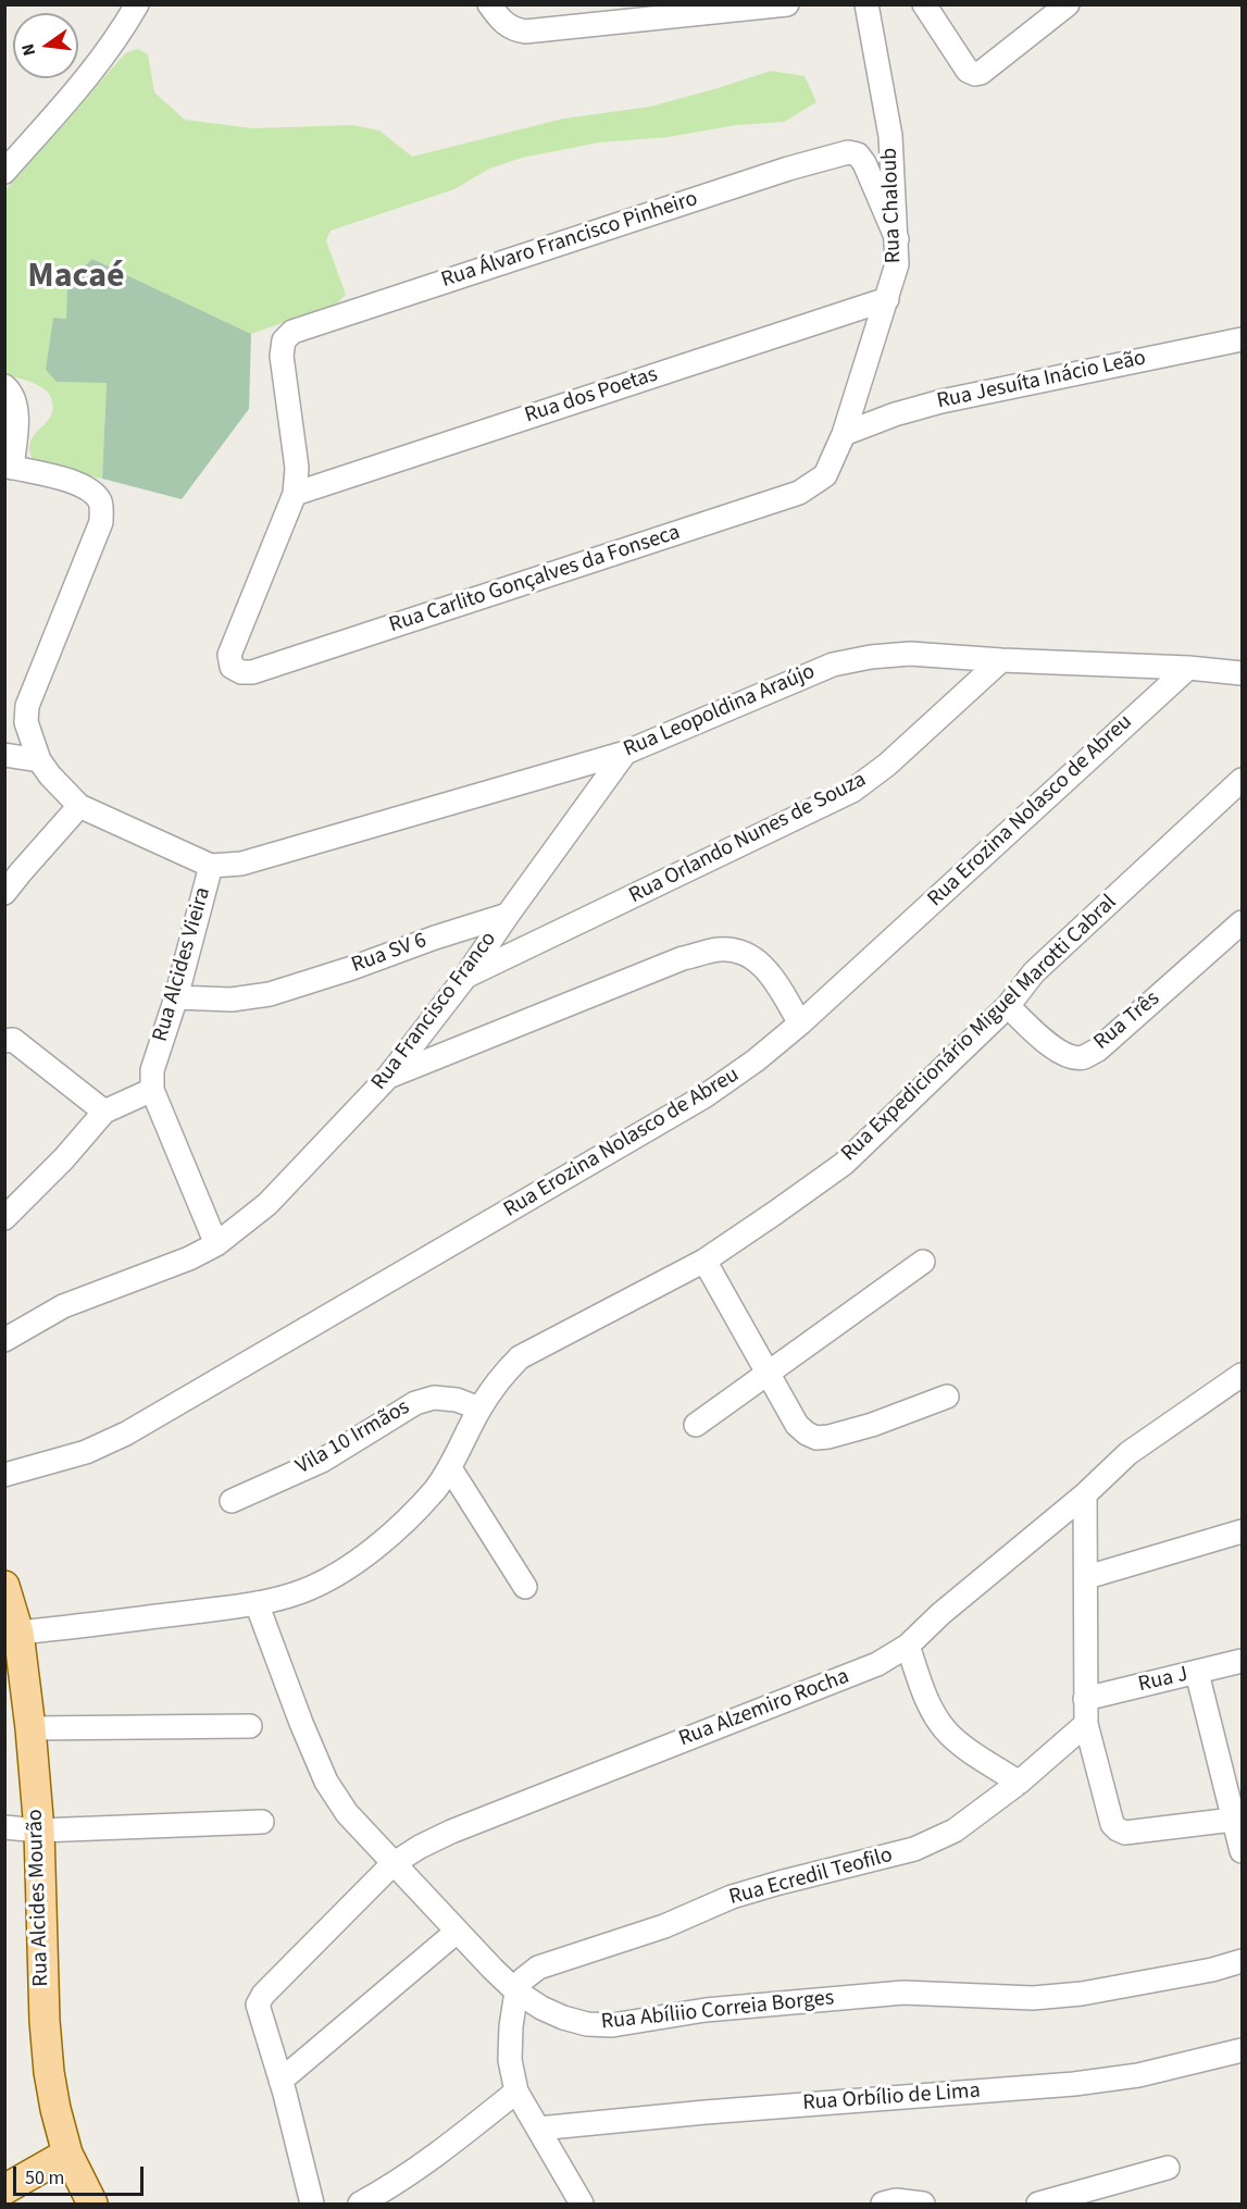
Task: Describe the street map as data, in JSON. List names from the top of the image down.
{
  "streets": {
    "main road": ["Rua Alcides Mourão"],
    "street": [
      "Rua Chaloub",
      "Rua Álvaro Francisco Pinheiro",
      "Rua Jesuíta Inácio Leão",
      "Rua dos Poetas",
      "Rua Carlito Gonçalves da Fonseca",
      "Rua Leopoldina Araújo",
      "Rua Erozina Nolasco de Abreu",
      "Rua Orlando Nunes de Souza",
      "Rua SV 6",
      "Rua Alcides Vieira",
      "Rua Francisco Franco",
      "Rua Três",
      "Rua Expedicionário Miguel Marotti Cabral",
      "Vila 10 Irmãos",
      "Rua J",
      "Rua Alzemiro Rocha",
      "Rua Ecredil Teofilo",
      "Rua Abíliio Correia Borges",
      "Rua Orbílio de Lima"
    ]
  },
  "crossings": [
    ["Rua Chaloub", "Rua Álvaro Francisco Pinheiro"],
    ["Rua Chaloub", "Rua Jesuíta Inácio Leão"],
    ["Rua Chaloub", "Rua dos Poetas"],
    ["Rua Chaloub", "Rua Carlito Gonçalves da Fonseca"],
    ["Rua Álvaro Francisco Pinheiro", "Rua dos Poetas"],
    ["Rua Álvaro Francisco Pinheiro", "Rua Carlito Gonçalves da Fonseca"],
    ["Rua dos Poetas", "Rua Carlito Gonçalves da Fonseca"],
    ["Rua Leopoldina Araújo", "Rua Erozina Nolasco de Abreu"],
    ["Rua Leopoldina Araújo", "Rua Orlando Nunes de Souza"],
    ["Rua Leopoldina Araújo", "Rua Alcides Vieira"],
    ["Rua Leopoldina Araújo", "Rua Francisco Franco"],
    ["Rua Orlando Nunes de Souza", "Rua Francisco Franco"],
    ["Rua SV 6", "Rua Alcides Vieira"],
    ["Rua SV 6", "Rua Francisco Franco"],
    ["Rua Alcides Vieira", "Rua Francisco Franco"],
    ["Rua Três", "Rua Expedicionário Miguel Marotti Cabral"],
    ["Rua Expedicionário Miguel Marotti Cabral", "Vila 10 Irmãos"],
    ["Rua Expedicionário Miguel Marotti Cabral", "Rua Alcides Mourão"],
    ["Rua Expedicionário Miguel Marotti Cabral", "Rua Abíliio Correia Borges"],
    ["Rua Alzemiro Rocha", "Rua Abíliio Correia Borges"],
    ["Rua Ecredil Teofilo", "Rua Abíliio Correia Borges"]
  ],
  "districts": ["Macaé"],
  "scale_bar": "50 m",
  "north": "left"
}
